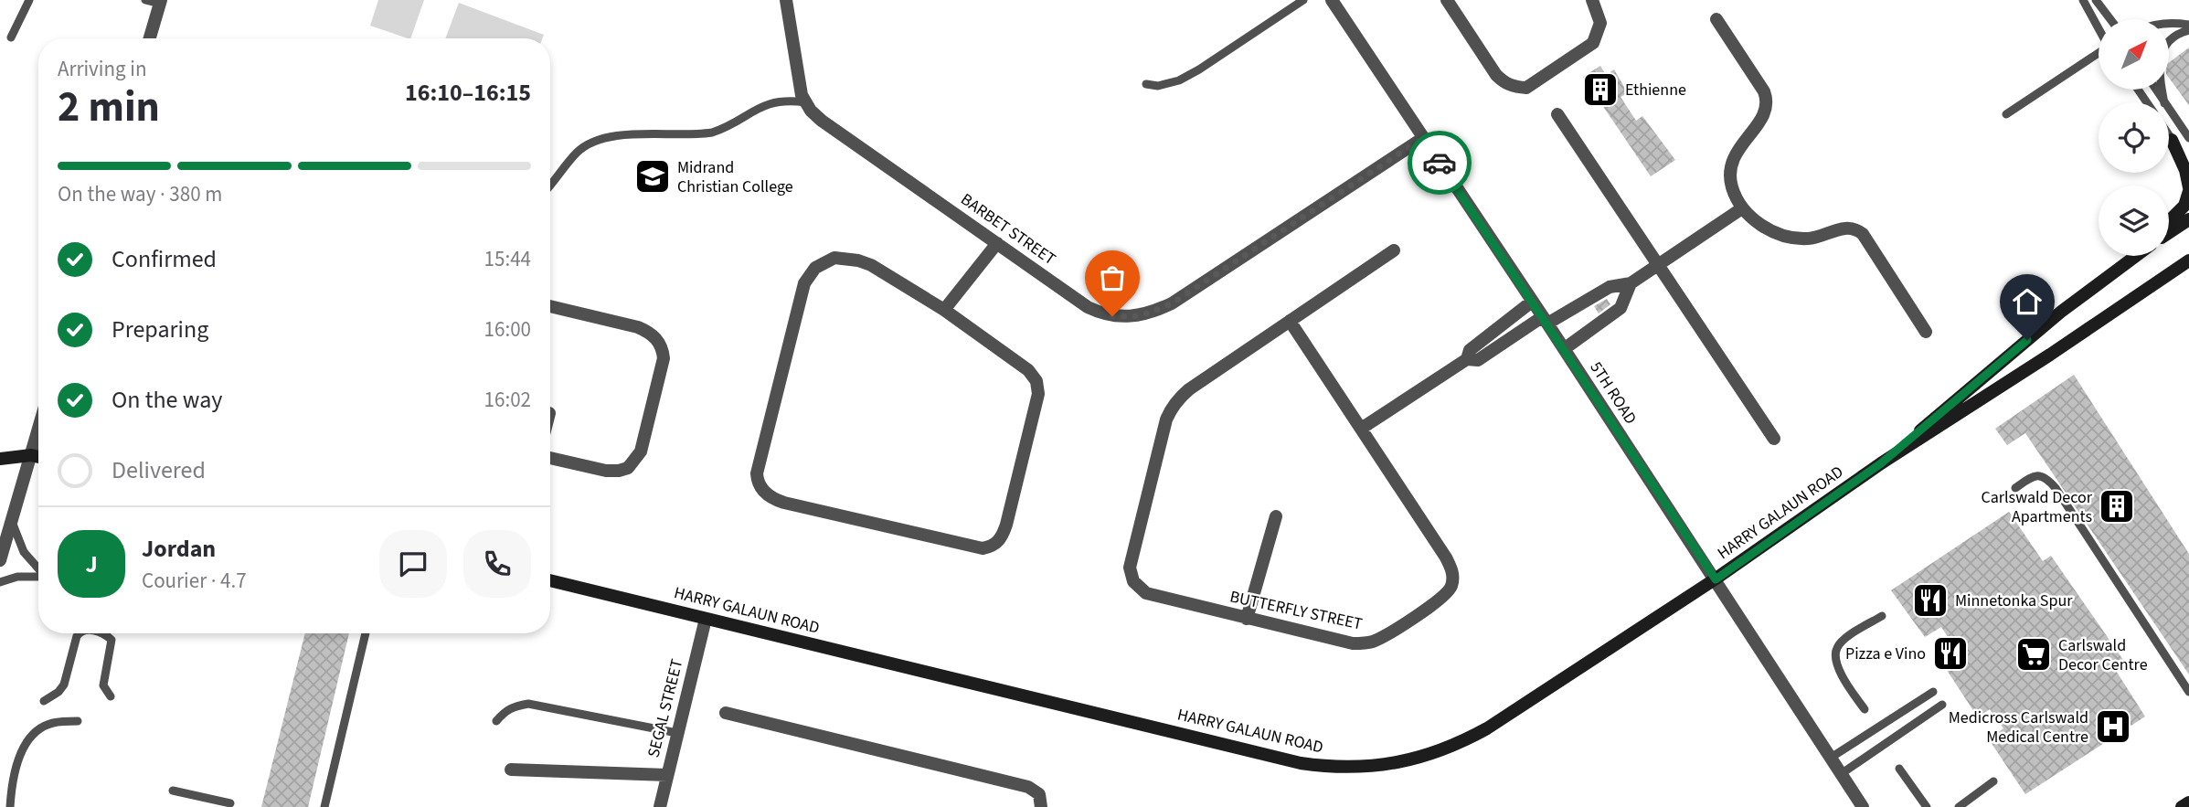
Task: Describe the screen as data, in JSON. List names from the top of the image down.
{
  "streets": {
    "main road": ["HARRY GALAUN ROAD"],
    "street": [
      "BARBET STREET",
      "5TH ROAD",
      "BUTTERFLY STREET",
      "SEGAL STREET"
    ]
  },
  "crossings": [
    ["BARBET STREET", "5TH ROAD"],
    ["5TH ROAD", "HARRY GALAUN ROAD"],
    ["HARRY GALAUN ROAD", "SEGAL STREET"]
  ],
  "places": {
    "building": ["Ethienne", "Carlswald Decor Apartments"],
    "school or university": ["Midrand Christian College"],
    "restaurant": ["Minnetonka Spur", "Pizza e Vino"],
    "supermarket": ["Carlswald Decor Centre"],
    "hospital": ["Medicross Carlswald Medical Centre"]
  },
  "north": "top right",
  "page": {
    "heading": ["2 min", "Arriving in", "16:10–16:15"],
    "panel": ["Jordan", "Courier · 4.7"],
    "bar": "On the way · 380 m",
    "list": [
      ["Confirmed", "15:44"],
      ["Preparing", "16:00"],
      ["On the way", "16:02"],
      "Delivered"
    ],
    "round": "J"
  }
}
